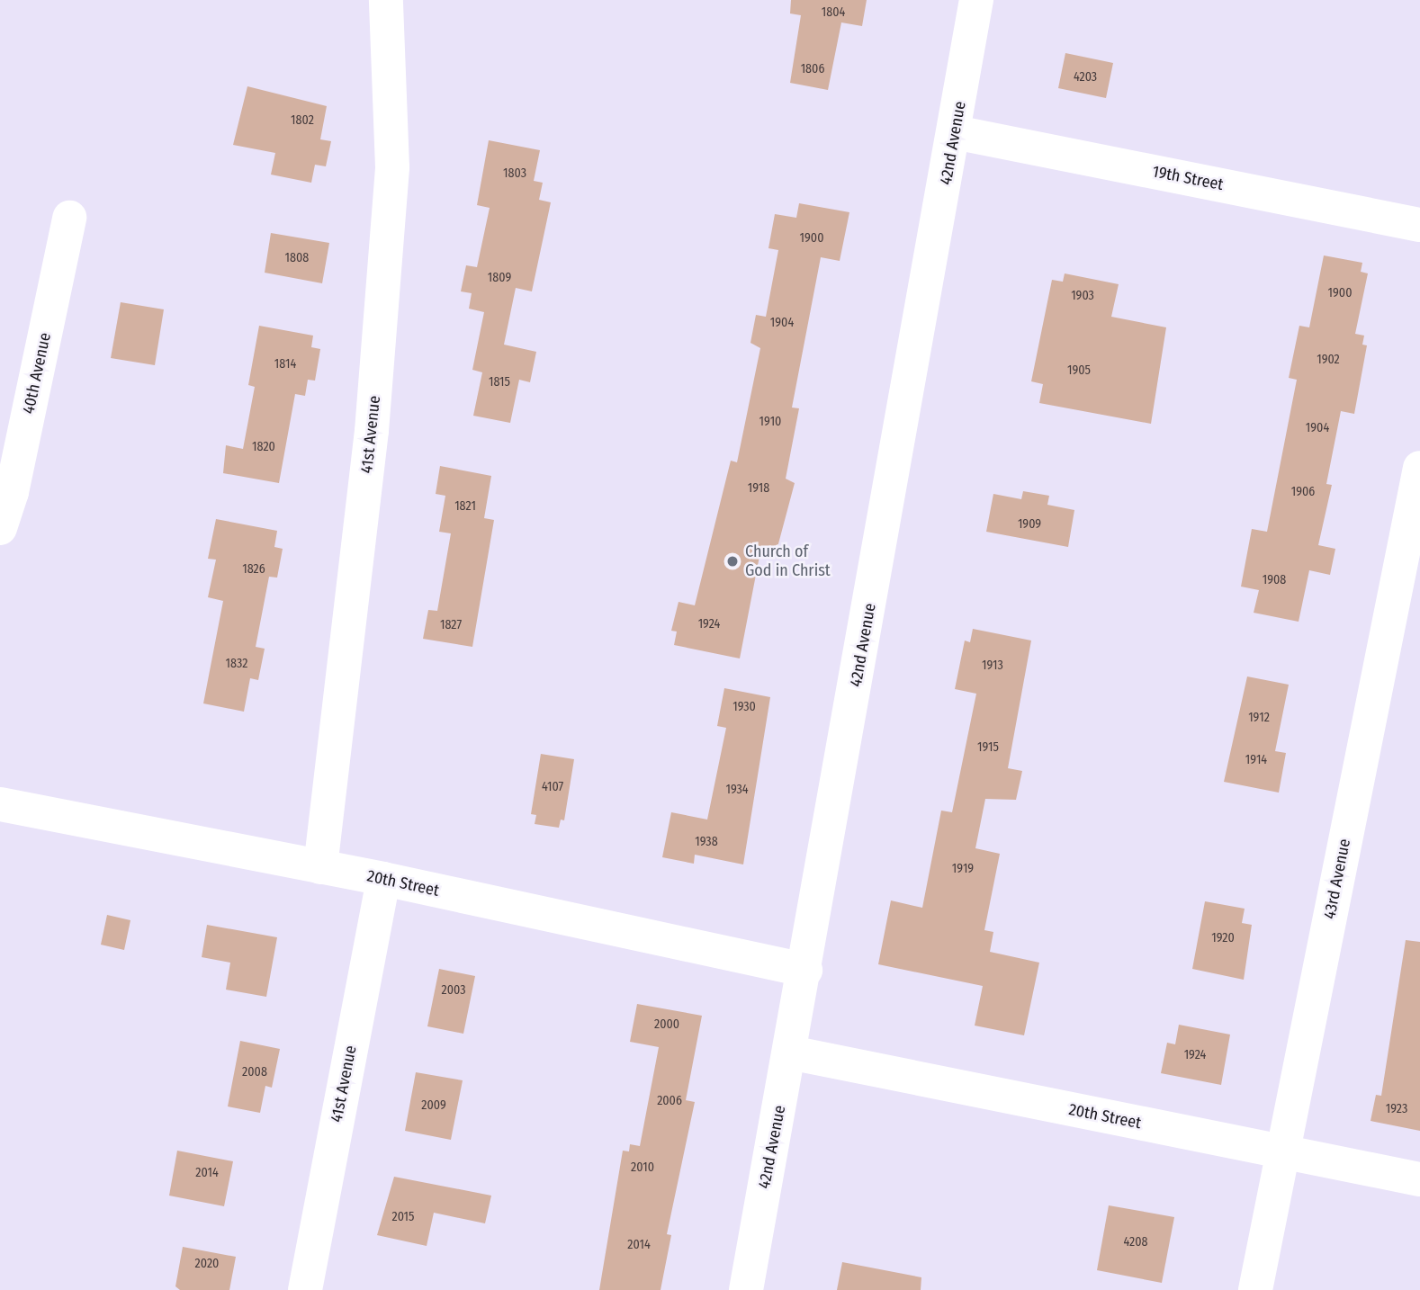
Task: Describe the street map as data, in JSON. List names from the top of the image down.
{
  "streets": {
    "street": [
      "42nd Avenue",
      "19th Street",
      "40th Avenue",
      "41st Avenue",
      "43rd Avenue",
      "20th Street"
    ]
  },
  "crossings": [
    ["42nd Avenue", "19th Street"],
    ["42nd Avenue", "20th Street"],
    ["41st Avenue", "20th Street"],
    ["43rd Avenue", "20th Street"]
  ],
  "places": ["Church of God in Christ"],
  "house_numbers": [
    "1804",
    "1806",
    "4203",
    "1802",
    "1803",
    "1900",
    "1808",
    "1809",
    "1900",
    "1903",
    "1904",
    "1902",
    "1814",
    "1905",
    "1815",
    "1910",
    "1904",
    "1820",
    "1918",
    "1906",
    "1821",
    "1909",
    "1826",
    "1908",
    "1924",
    "1827",
    "1832",
    "1913",
    "1930",
    "1912",
    "1915",
    "1914",
    "4107",
    "1934",
    "1938",
    "1919",
    "1920",
    "2003",
    "2000",
    "1924",
    "2008",
    "2006",
    "2009",
    "1923",
    "2010",
    "2014",
    "2015",
    "4208",
    "2014",
    "2020"
  ]
}
